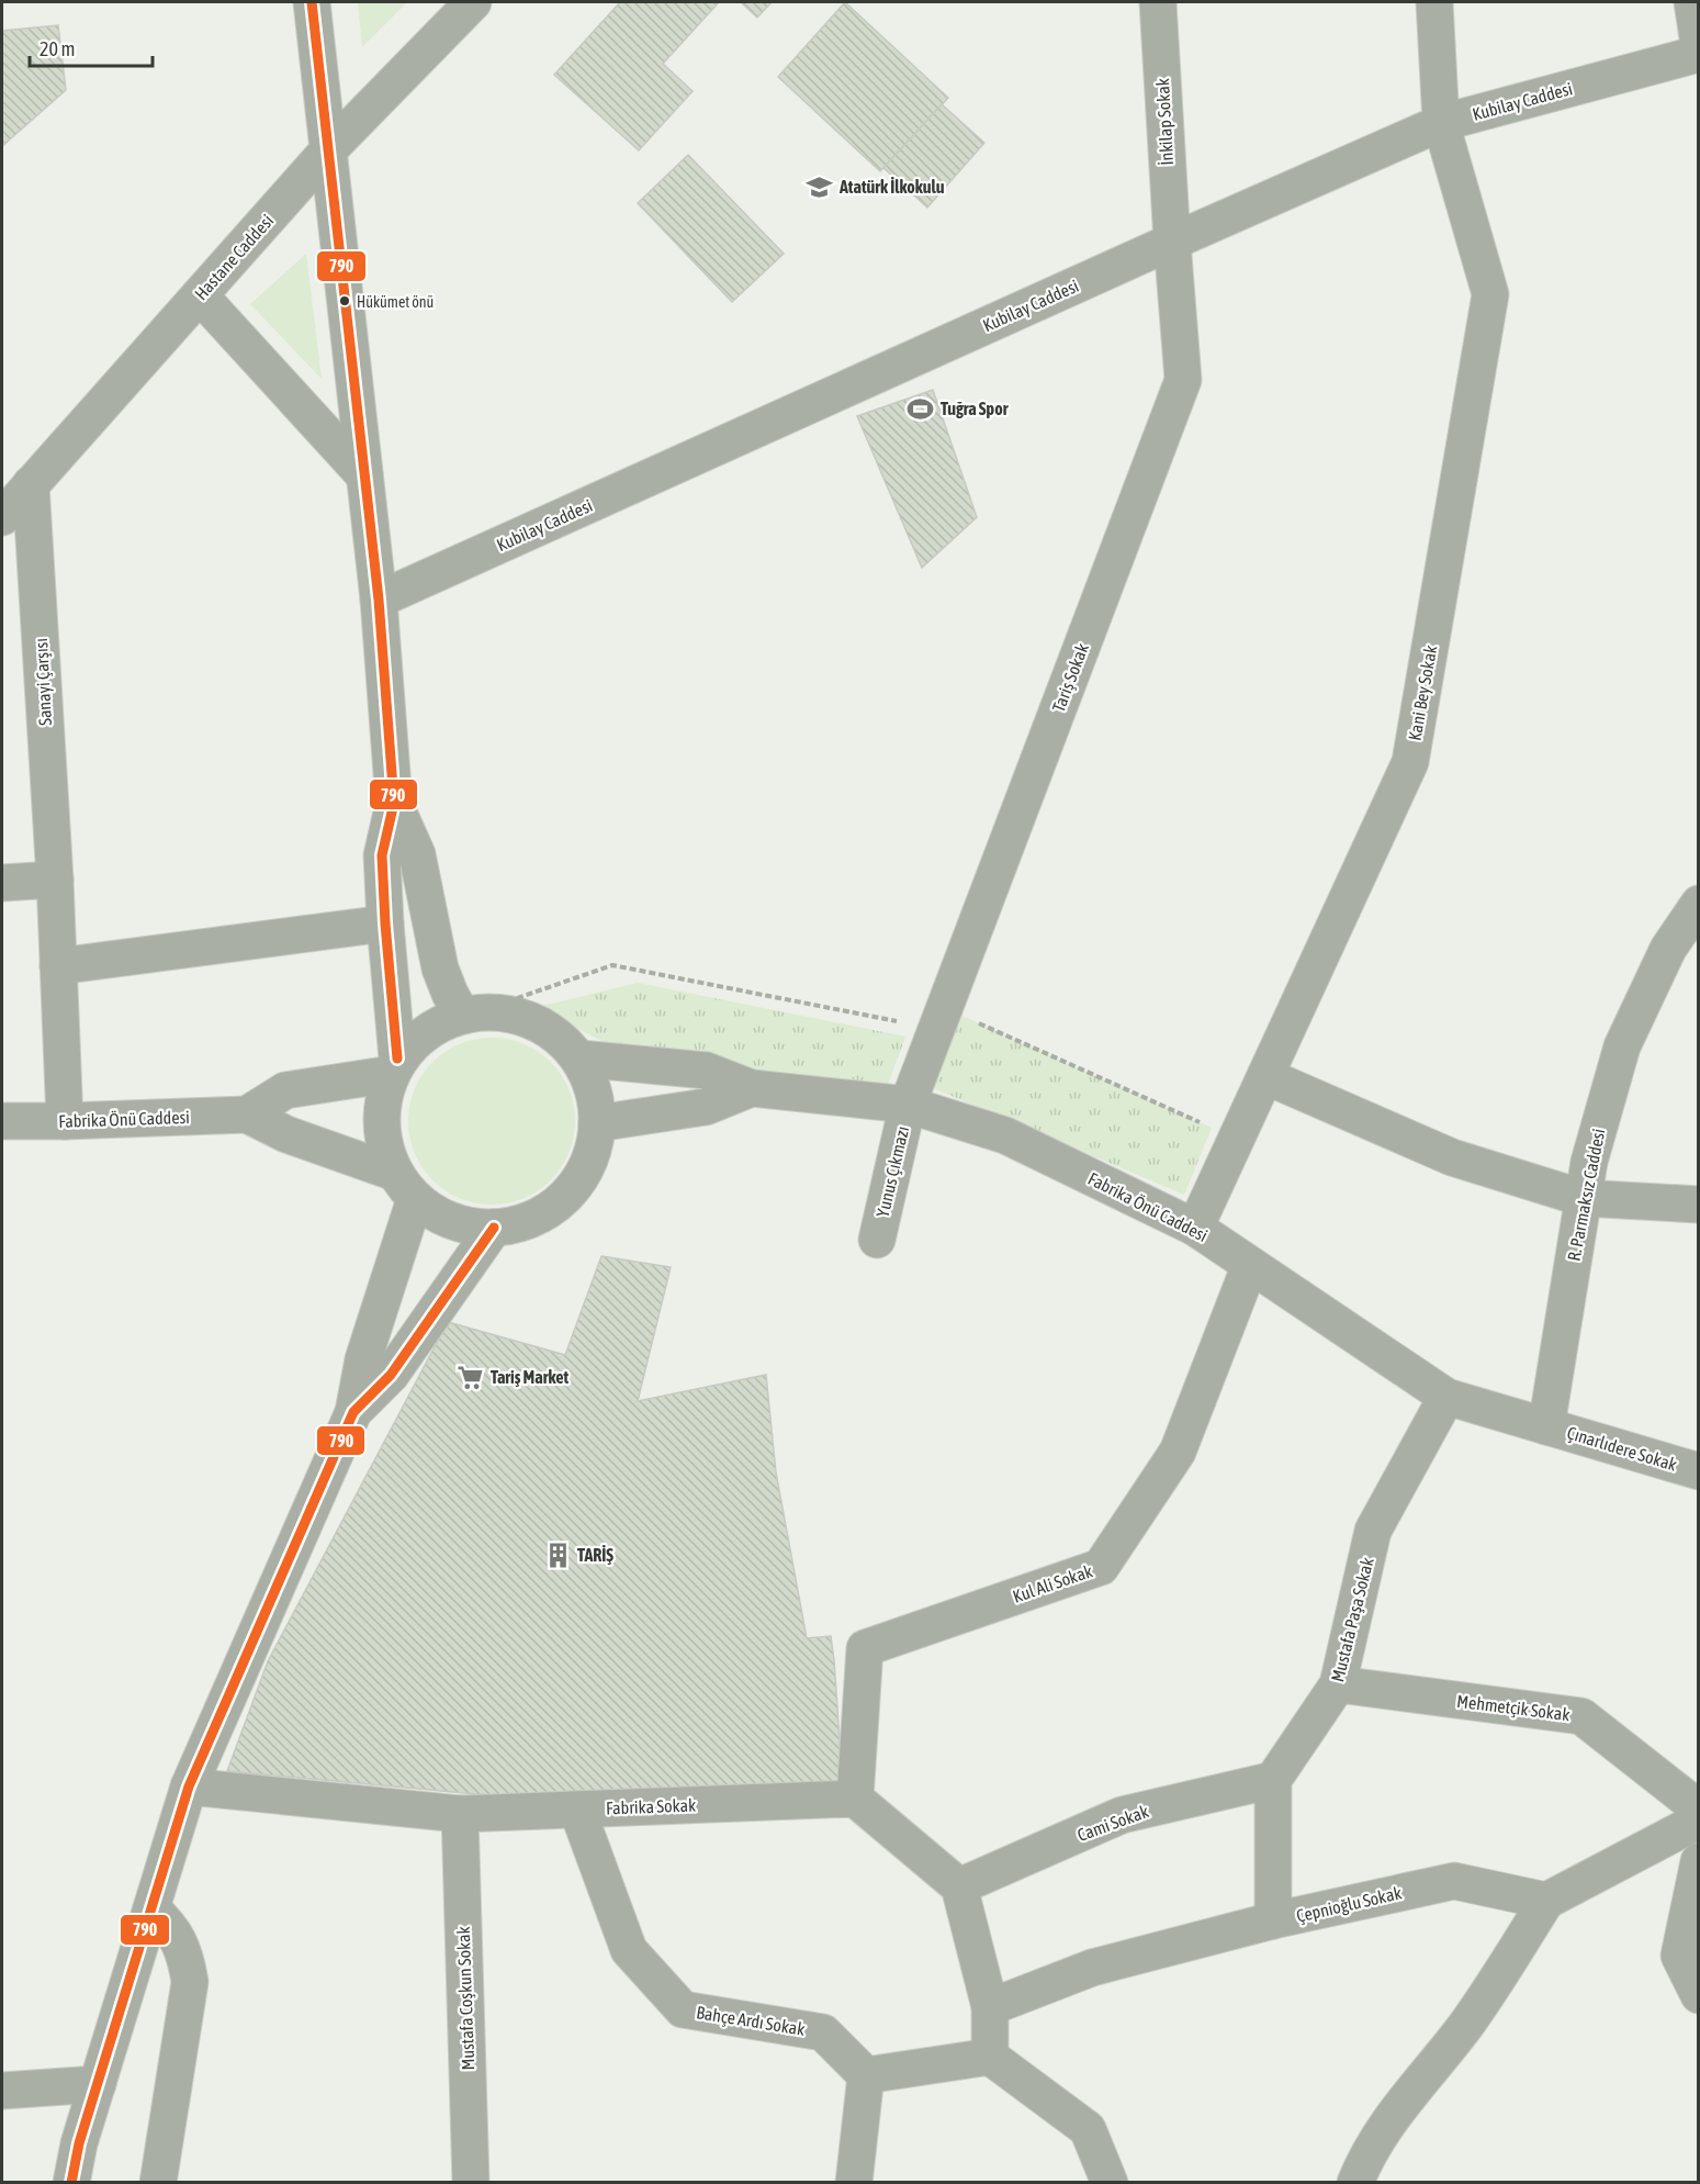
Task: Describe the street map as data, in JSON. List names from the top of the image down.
{
  "streets": {
    "street": [
      "Kubilay Caddesi",
      "İnkilap Sokak",
      "Hastane Caddesi",
      "Tariş Sokak",
      "Sanayi Çarşısı",
      "Kani Bey Sokak",
      "Fabrika Önü Caddesi",
      "Yunus Çıkmazı",
      "R. Parmaksız Caddesi",
      "Çınarlıdere Sokak",
      "Kul Ali Sokak",
      "Mustafa Paşa Sokak",
      "Mehmetçik Sokak",
      "Fabrika Sokak",
      "Cami Sokak",
      "Çepnioğlu Sokak",
      "Mustafa Coşkun Sokak",
      "Bahçe Ardı Sokak"
    ]
  },
  "crossings": [
    ["Kubilay Caddesi", "İnkilap Sokak"],
    ["Kubilay Caddesi", "Tariş Sokak"],
    ["Kubilay Caddesi", "Kani Bey Sokak"],
    ["İnkilap Sokak", "Tariş Sokak"],
    ["Hastane Caddesi", "Sanayi Çarşısı"],
    ["Tariş Sokak", "Fabrika Önü Caddesi"],
    ["Tariş Sokak", "Yunus Çıkmazı"],
    ["Sanayi Çarşısı", "Fabrika Önü Caddesi"],
    ["Kani Bey Sokak", "Fabrika Önü Caddesi"],
    ["Fabrika Önü Caddesi", "Yunus Çıkmazı"],
    ["Fabrika Önü Caddesi", "R. Parmaksız Caddesi"],
    ["Fabrika Önü Caddesi", "Çınarlıdere Sokak"],
    ["Fabrika Önü Caddesi", "Kul Ali Sokak"],
    ["Fabrika Önü Caddesi", "Mustafa Paşa Sokak"],
    ["R. Parmaksız Caddesi", "Çınarlıdere Sokak"],
    ["Kul Ali Sokak", "Fabrika Sokak"],
    ["Mustafa Paşa Sokak", "Mehmetçik Sokak"],
    ["Mustafa Paşa Sokak", "Cami Sokak"],
    ["Fabrika Sokak", "Mustafa Coşkun Sokak"],
    ["Fabrika Sokak", "Bahçe Ardı Sokak"]
  ],
  "places": {
    "school or university": ["Atatürk İlkokulu"],
    "other": ["Hükümet önü"],
    "sports": ["Tuğra Spor"],
    "supermarket": ["Tariş Market"],
    "building": ["TARİŞ"]
  },
  "lines": ["transit line 790"],
  "scale_bar": "20 m"
}
